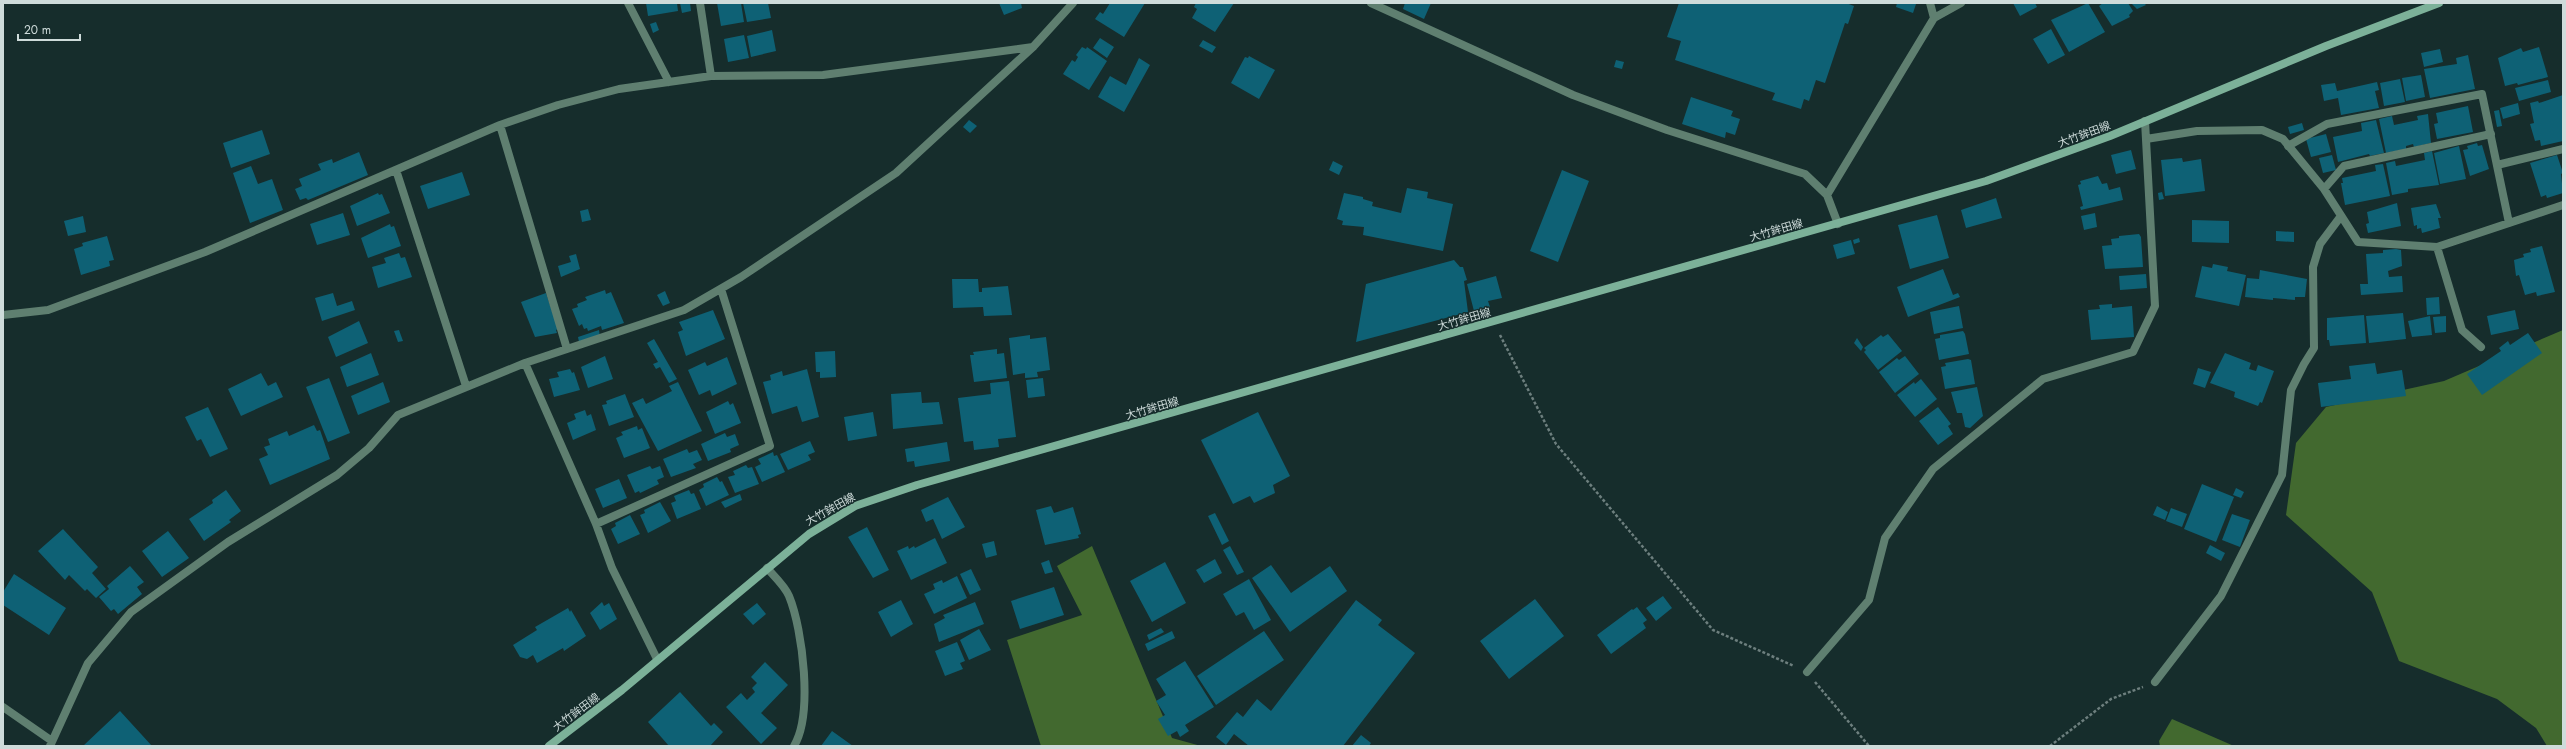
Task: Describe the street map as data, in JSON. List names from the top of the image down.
{
  "streets": {
    "main road": ["大竹鉾田線"]
  },
  "scale_bar": "20 m"
}
